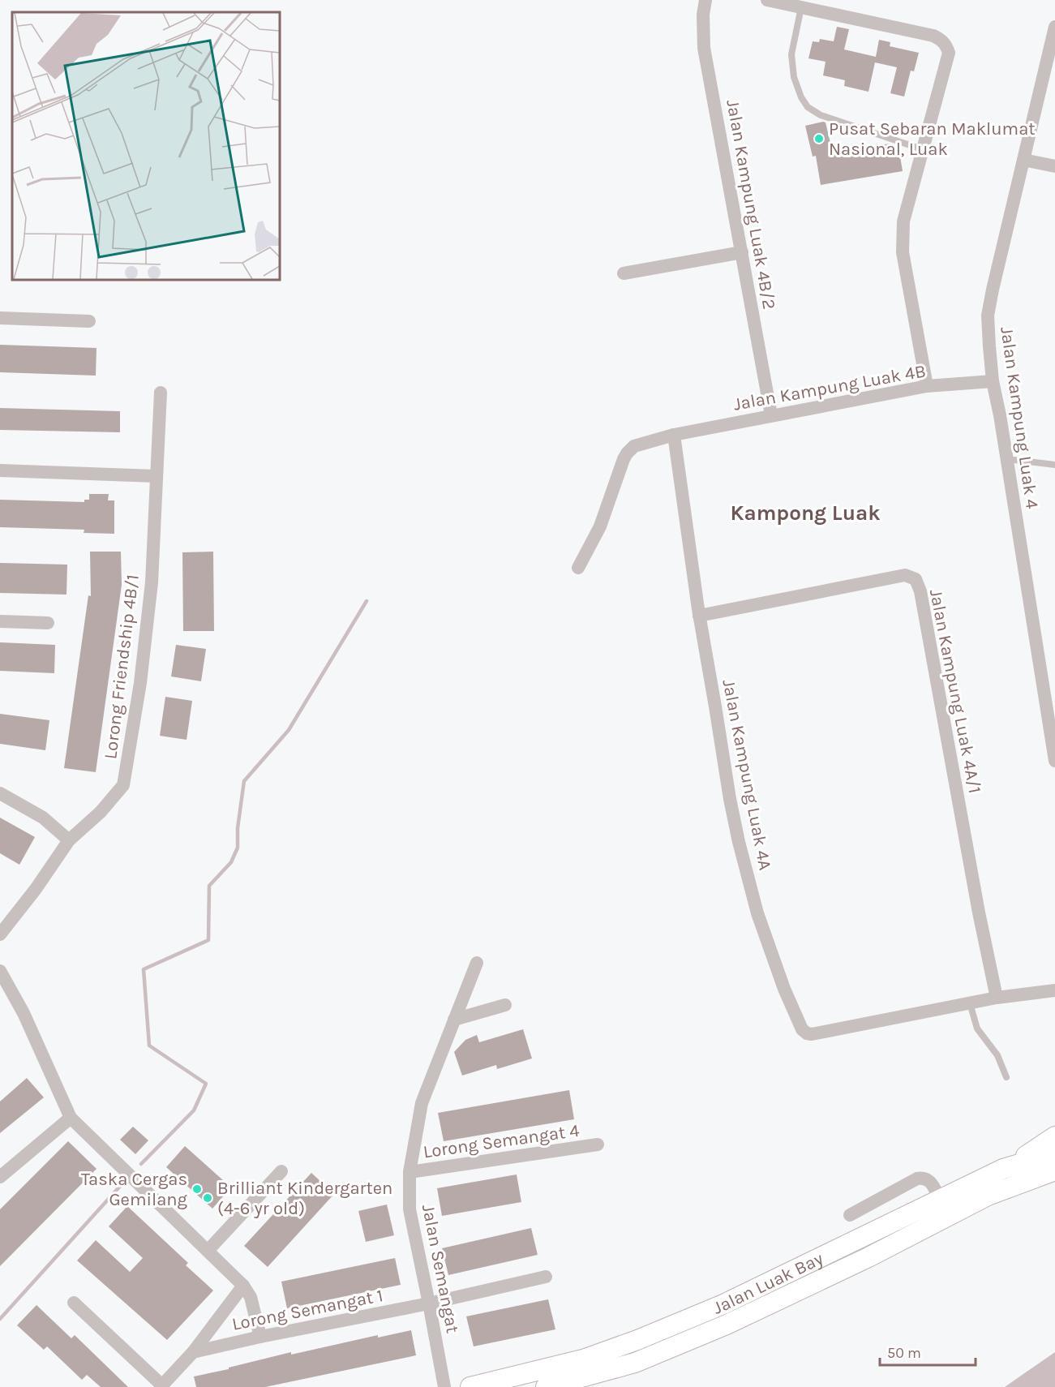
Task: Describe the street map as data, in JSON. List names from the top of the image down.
{
  "streets": {
    "street": [
      "Jalan Kampung Luak 4B/2",
      "Jalan Kampung Luak 4B",
      "Jalan Kampung Luak 4",
      "Lorong Friendship 4B/1",
      "Jalan Kampung Luak 4A/1",
      "Jalan Kampung Luak 4A",
      "Lorong Semangat 4",
      "Jalan Semangat",
      "Jalan Luak Bay",
      "Lorong Semangat 1"
    ]
  },
  "crossings": [
    ["Jalan Kampung Luak 4B/2", "Jalan Kampung Luak 4B"],
    ["Jalan Kampung Luak 4B", "Jalan Kampung Luak 4"],
    ["Jalan Kampung Luak 4B", "Jalan Kampung Luak 4A"],
    ["Jalan Kampung Luak 4A/1", "Jalan Kampung Luak 4A"],
    ["Lorong Semangat 4", "Jalan Semangat"],
    ["Jalan Semangat", "Lorong Semangat 1"]
  ],
  "districts": ["Kampong Luak"],
  "places": ["Pusat Sebaran Maklumat Nasional, Luak", "Taska Cergas Gemilang", "Brilliant Kindergarten (4-6 yr old)"],
  "scale_bar": "50 m"
}
